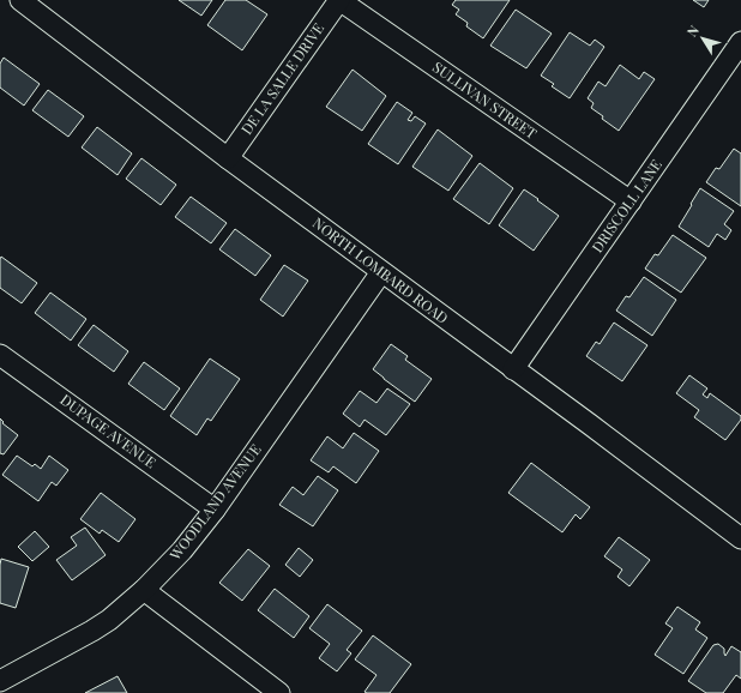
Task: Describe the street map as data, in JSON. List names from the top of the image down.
{
  "streets": {
    "street": [
      "DE LA SALLE DRIVE",
      "SULLIVAN STREET",
      "DRISCOLL LANE",
      "NORTH LOMBARD ROAD",
      "DUPAGE AVENUE",
      "WOODLAND AVENUE"
    ]
  },
  "crossings": [
    ["DE LA SALLE DRIVE", "SULLIVAN STREET"],
    ["DE LA SALLE DRIVE", "NORTH LOMBARD ROAD"],
    ["SULLIVAN STREET", "DRISCOLL LANE"],
    ["DRISCOLL LANE", "NORTH LOMBARD ROAD"],
    ["NORTH LOMBARD ROAD", "WOODLAND AVENUE"],
    ["DUPAGE AVENUE", "WOODLAND AVENUE"]
  ],
  "north": "top left"
}
